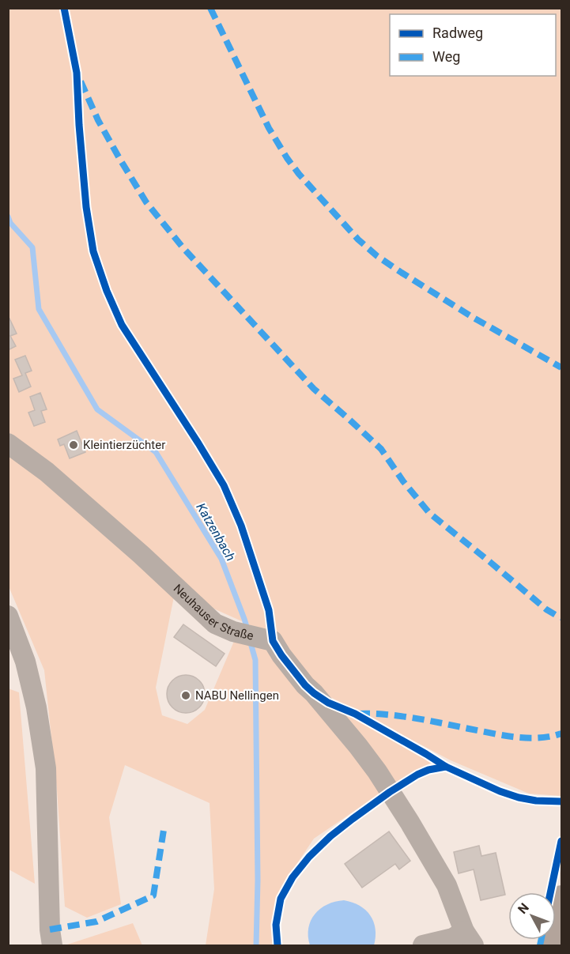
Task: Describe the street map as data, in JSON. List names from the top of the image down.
{
  "streets": {
    "street": ["Neuhauser Straße"]
  },
  "water": ["Katzenbach"],
  "places": ["Kleintierzüchter", "NABU Nellingen"],
  "legend": ["Radweg", "Weg"],
  "north": "top left"
}
